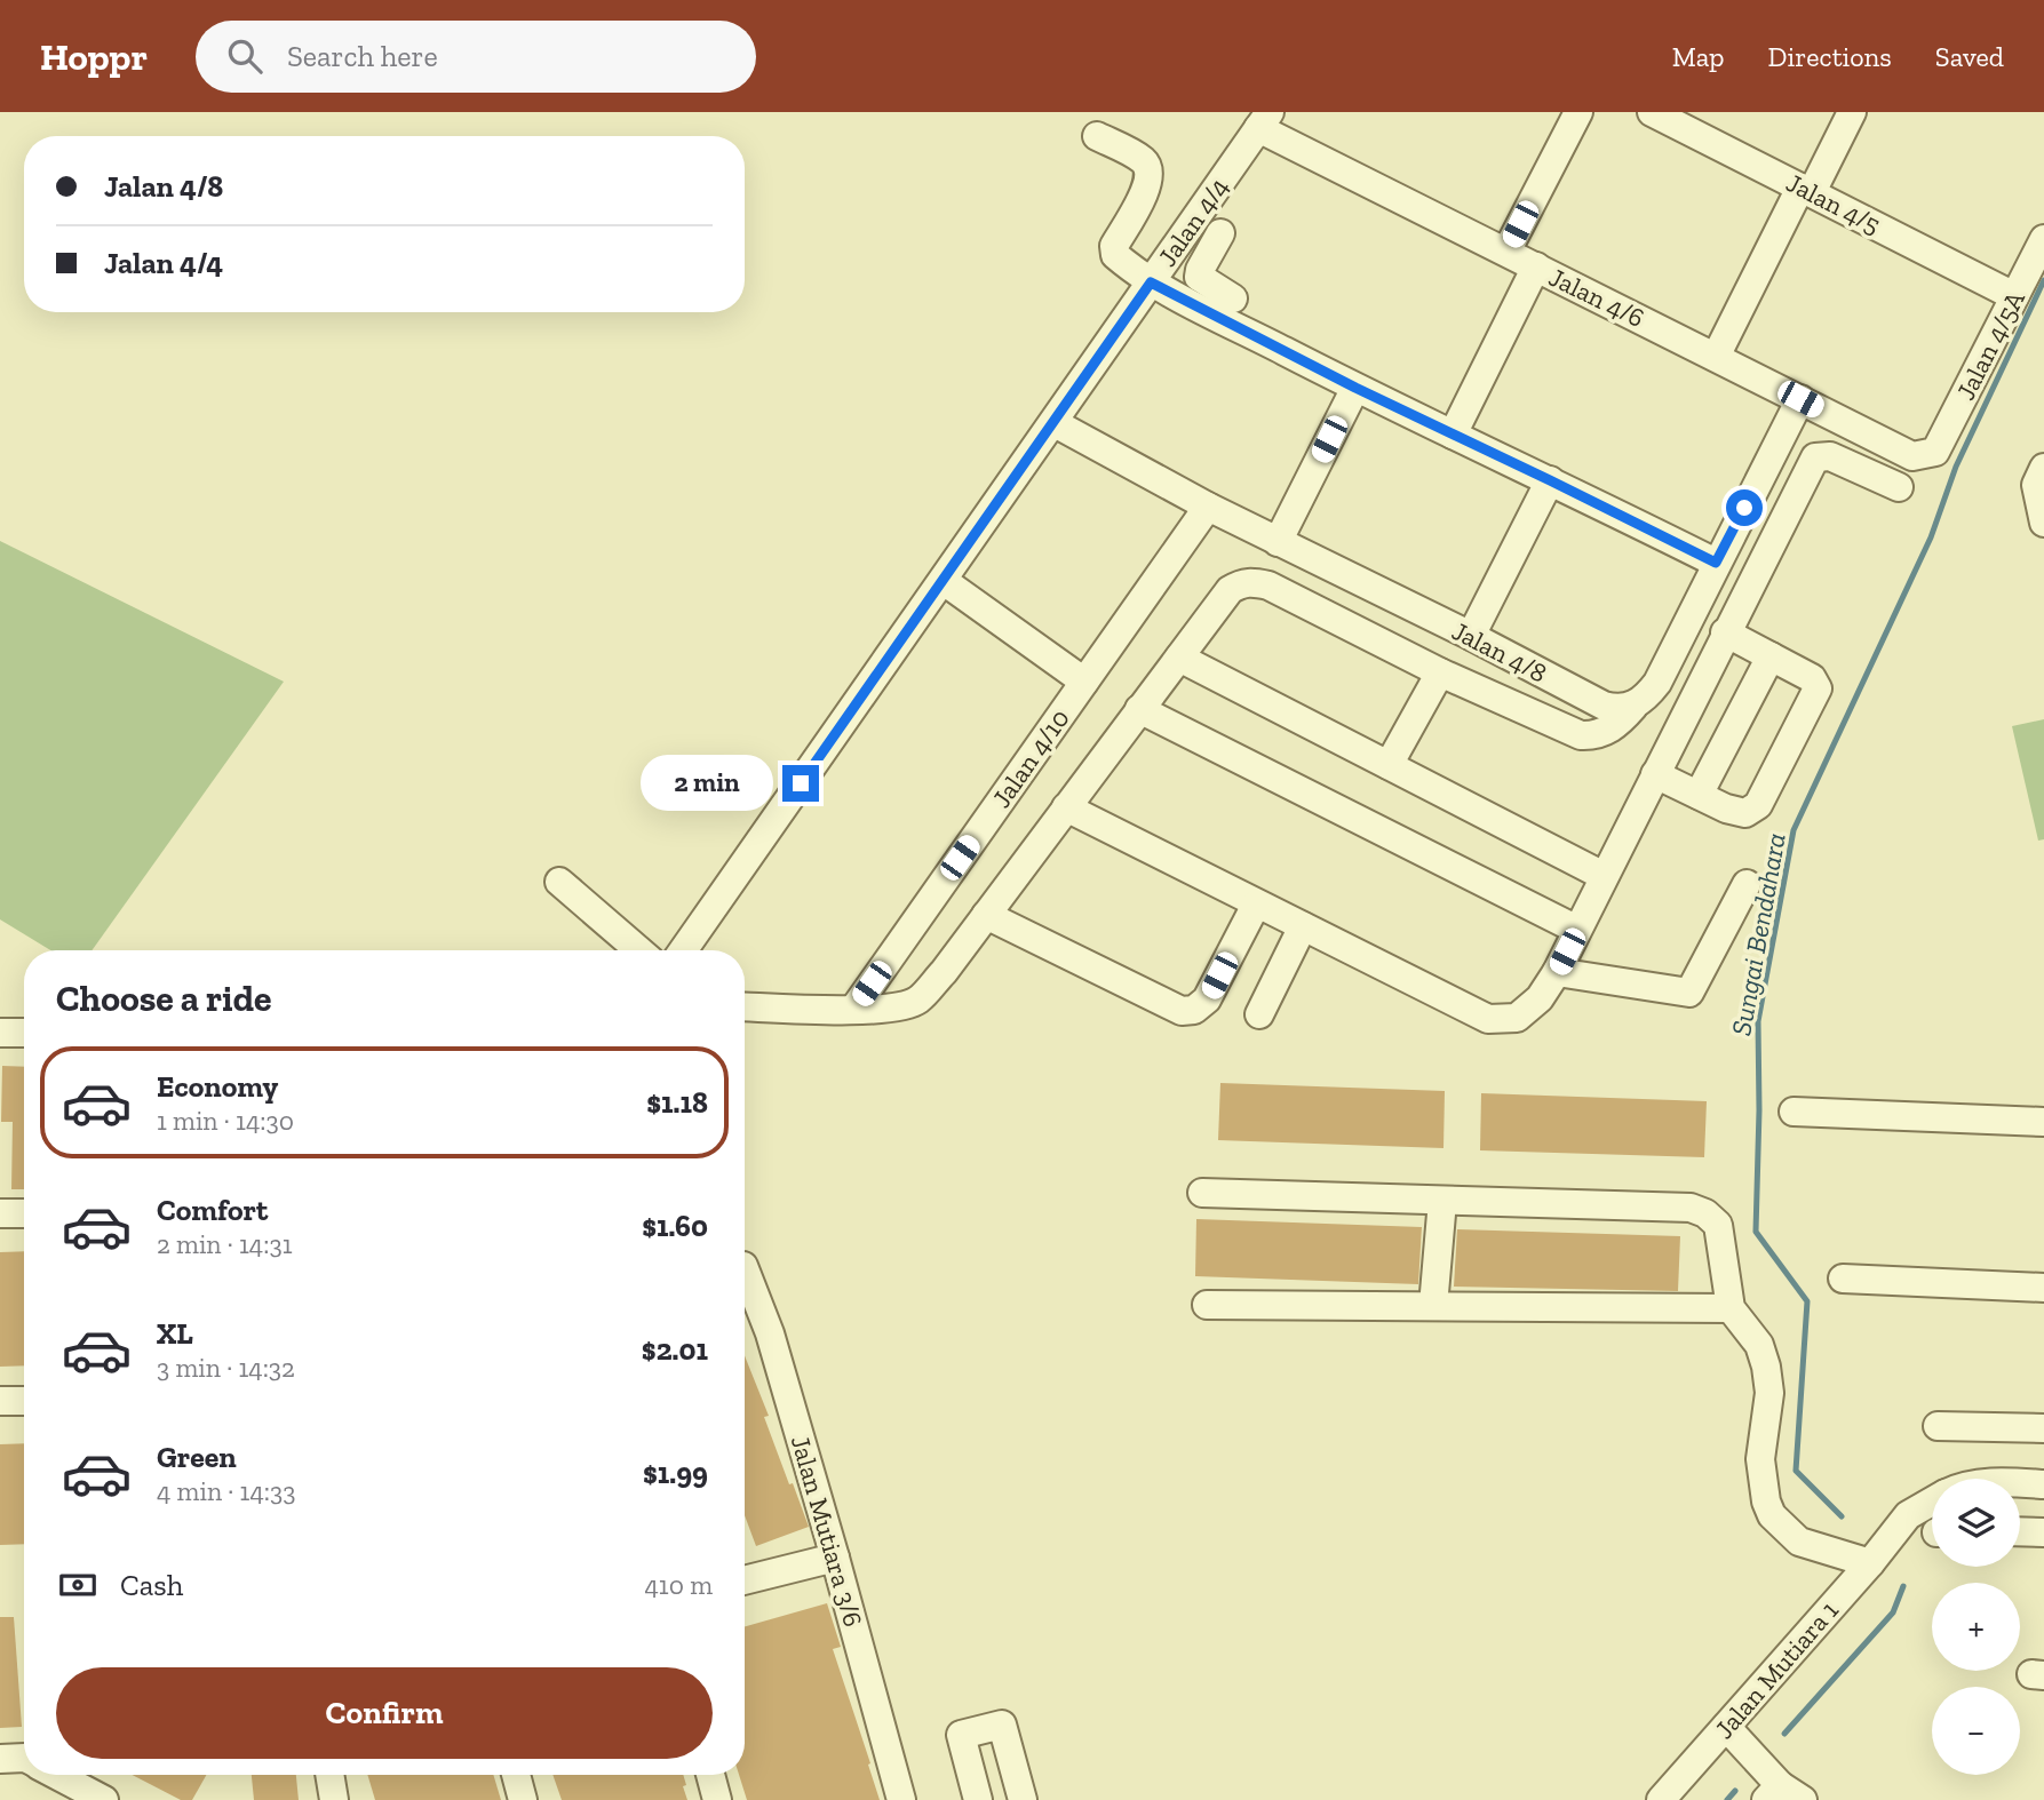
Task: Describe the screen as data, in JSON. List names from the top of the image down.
{
  "streets": {
    "street": [
      "Jalan 4/5",
      "Jalan 4/4",
      "Jalan 4/6",
      "Jalan 4/5A",
      "Jalan 4/8",
      "Jalan 4/10",
      "Jalan Mutiara 3/6",
      "Jalan Mutiara 1"
    ]
  },
  "crossings": [
    ["Jalan 4/5", "Jalan 4/5A"],
    ["Jalan 4/4", "Jalan 4/6"],
    ["Jalan 4/4", "Jalan 4/8"],
    ["Jalan 4/6", "Jalan 4/5A"],
    ["Jalan 4/8", "Jalan 4/10"]
  ],
  "water": ["Sungai Bendahara"],
  "page": {
    "header": "Hoppr",
    "search": "Search here",
    "nav": ["Map", "Directions", "Saved"],
    "banner": ["Jalan 4/8", "Jalan 4/4"],
    "bubble": "2 min",
    "heading": "Choose a ride",
    "list": [
      {
        "name": "Economy",
        "note": "1 min · 14:30",
        "value": "$1.18"
      },
      {
        "name": "Comfort",
        "note": "2 min · 14:31",
        "value": "$1.60"
      },
      {
        "name": "XL",
        "note": "3 min · 14:32",
        "value": "$2.01"
      },
      {
        "name": "Green",
        "note": "4 min · 14:33",
        "value": "$1.99"
      }
    ],
    "map_buttons": ["+", "−"],
    "pay": ["Cash", "410 m"],
    "buttons": "Confirm"
  }
}
